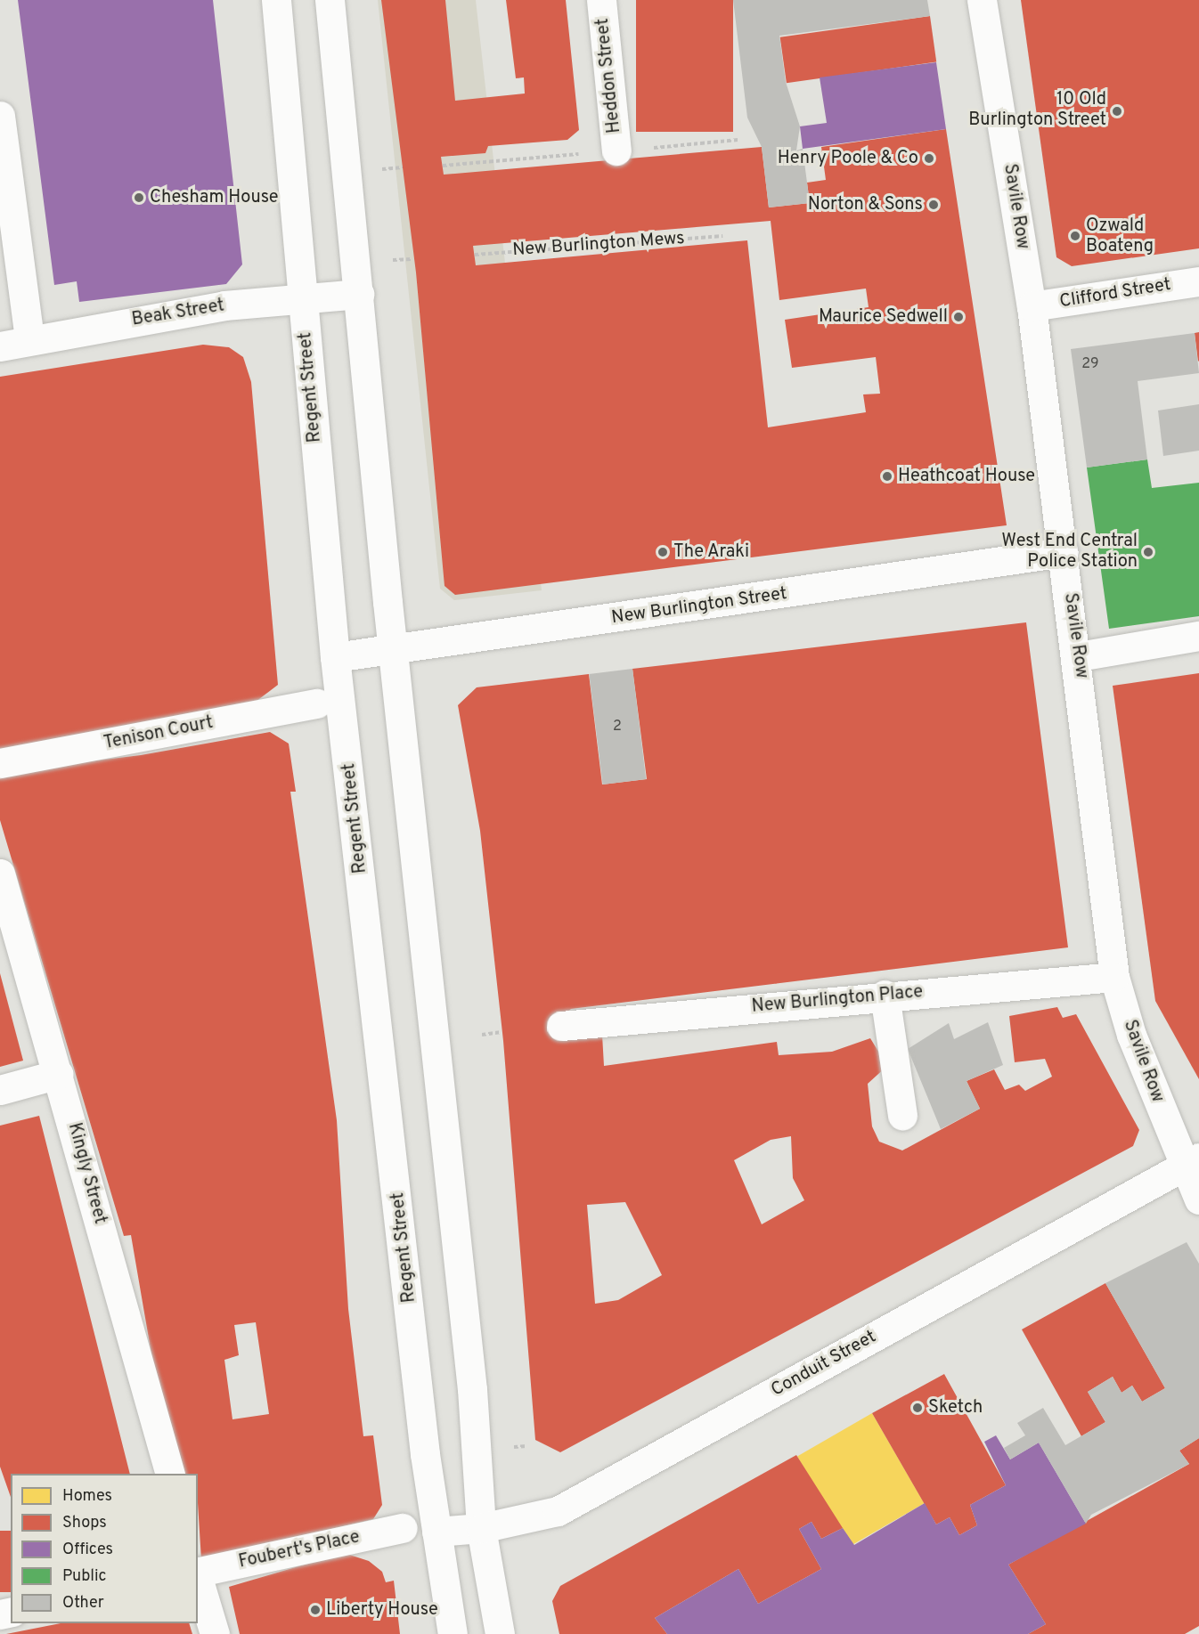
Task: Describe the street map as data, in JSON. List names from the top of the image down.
{
  "streets": {
    "street": [
      "Heddon Street",
      "Savile Row",
      "Clifford Street",
      "Beak Street",
      "Regent Street",
      "New Burlington Street",
      "Tenison Court",
      "New Burlington Place",
      "Kingly Street",
      "Conduit Street",
      "Foubert's Place"
    ],
    "path": ["New Burlington Mews"]
  },
  "crossings": [
    ["Savile Row", "Clifford Street"],
    ["Savile Row", "New Burlington Street"],
    ["Savile Row", "New Burlington Place"],
    ["Savile Row", "Conduit Street"],
    ["Beak Street", "Regent Street"],
    ["Regent Street", "New Burlington Street"],
    ["Regent Street", "Conduit Street"]
  ],
  "places": [
    "10 Old Burlington Street",
    "Henry Poole & Co",
    "Chesham House",
    "Norton & Sons",
    "Ozwald Boateng",
    "Maurice Sedwell",
    "Heathcoat House",
    "The Araki",
    "West End Central Police Station",
    "Sketch",
    "Liberty House"
  ],
  "house_numbers": ["29", "2"],
  "legend": [
    "Homes",
    "Shops",
    "Offices",
    "Public",
    "Other"
  ]
}
